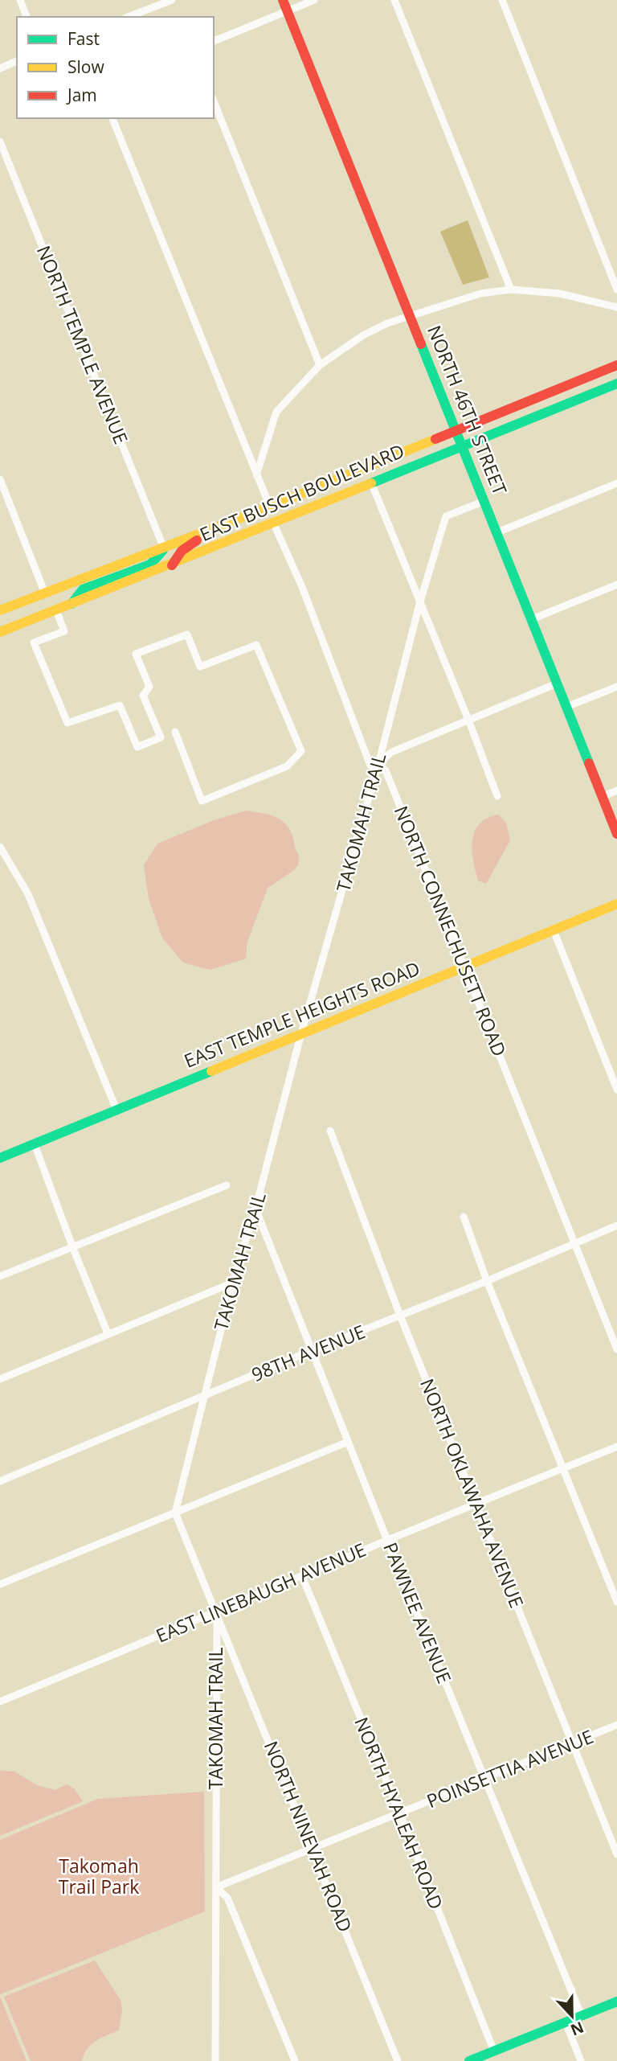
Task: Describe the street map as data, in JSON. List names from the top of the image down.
{
  "streets": {
    "street": [
      "NORTH TEMPLE AVENUE",
      "NORTH 46TH STREET",
      "EAST BUSCH BOULEVARD",
      "TAKOMAH TRAIL",
      "NORTH CONNECHUSETT ROAD",
      "EAST TEMPLE HEIGHTS ROAD",
      "98TH AVENUE",
      "NORTH OKLAWAHA AVENUE",
      "EAST LINEBAUGH AVENUE",
      "PAWNEE AVENUE",
      "POINSETTIA AVENUE",
      "NORTH HYALEAH ROAD",
      "NORTH NINEVAH ROAD"
    ]
  },
  "crossings": [
    ["NORTH TEMPLE AVENUE", "EAST BUSCH BOULEVARD"],
    ["NORTH 46TH STREET", "EAST BUSCH BOULEVARD"],
    ["NORTH 46TH STREET", "TAKOMAH TRAIL"],
    ["EAST BUSCH BOULEVARD", "NORTH CONNECHUSETT ROAD"],
    ["TAKOMAH TRAIL", "NORTH CONNECHUSETT ROAD"],
    ["TAKOMAH TRAIL", "EAST TEMPLE HEIGHTS ROAD"],
    ["TAKOMAH TRAIL", "98TH AVENUE"],
    ["TAKOMAH TRAIL", "EAST LINEBAUGH AVENUE"],
    ["TAKOMAH TRAIL", "PAWNEE AVENUE"],
    ["TAKOMAH TRAIL", "POINSETTIA AVENUE"],
    ["TAKOMAH TRAIL", "NORTH NINEVAH ROAD"],
    ["NORTH CONNECHUSETT ROAD", "EAST TEMPLE HEIGHTS ROAD"],
    ["NORTH CONNECHUSETT ROAD", "98TH AVENUE"],
    ["98TH AVENUE", "NORTH OKLAWAHA AVENUE"],
    ["98TH AVENUE", "PAWNEE AVENUE"],
    ["NORTH OKLAWAHA AVENUE", "EAST LINEBAUGH AVENUE"],
    ["NORTH OKLAWAHA AVENUE", "POINSETTIA AVENUE"],
    ["EAST LINEBAUGH AVENUE", "PAWNEE AVENUE"],
    ["EAST LINEBAUGH AVENUE", "NORTH HYALEAH ROAD"],
    ["EAST LINEBAUGH AVENUE", "NORTH NINEVAH ROAD"],
    ["PAWNEE AVENUE", "POINSETTIA AVENUE"],
    ["POINSETTIA AVENUE", "NORTH HYALEAH ROAD"],
    ["POINSETTIA AVENUE", "NORTH NINEVAH ROAD"]
  ],
  "parks": ["Takomah Trail Park"],
  "legend": ["Fast", "Slow", "Jam"],
  "north": "bottom"
}
